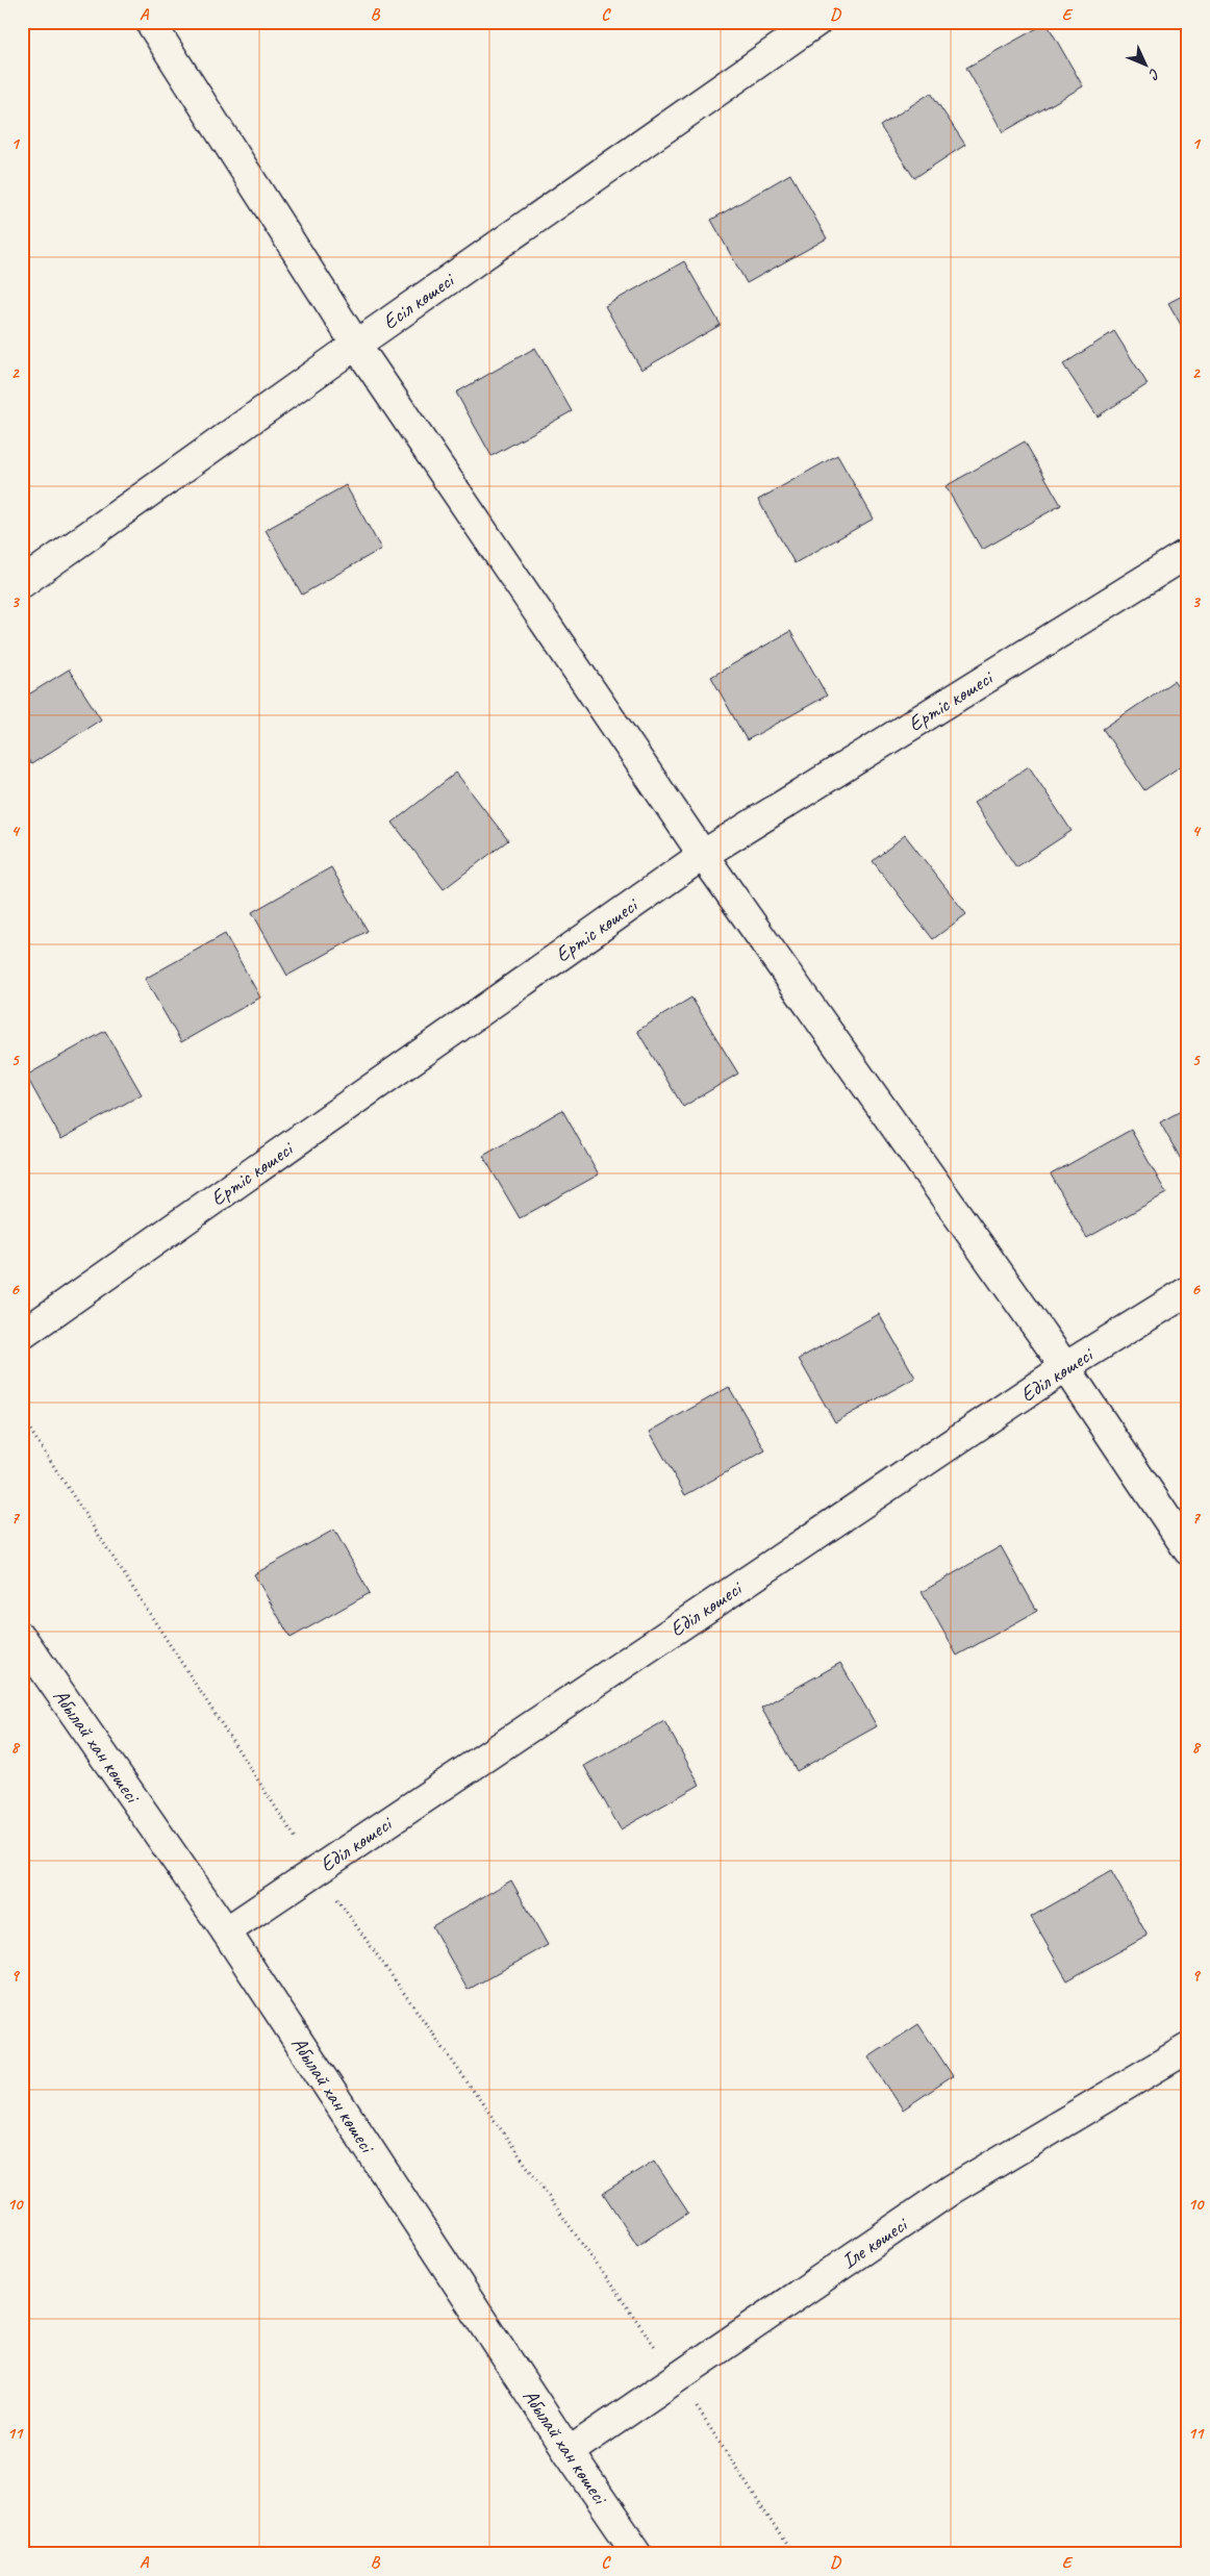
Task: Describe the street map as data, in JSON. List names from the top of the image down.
{
  "streets": {
    "street": [
      "Есіл көшесі",
      "Ертіс көшесі",
      "Еділ көшесі",
      "Абылай хан көшесі",
      "Іле көшесі"
    ]
  },
  "crossings": [
    ["Еділ көшесі", "Абылай хан көшесі"],
    ["Абылай хан көшесі", "Іле көшесі"]
  ],
  "north": "bottom right",
  "grid": {
    "columns": [
      "A",
      "B",
      "C",
      "D",
      "E"
    ],
    "rows": [
      "1",
      "2",
      "3",
      "4",
      "5",
      "6",
      "7",
      "8",
      "9",
      "10",
      "11"
    ]
  }
}
